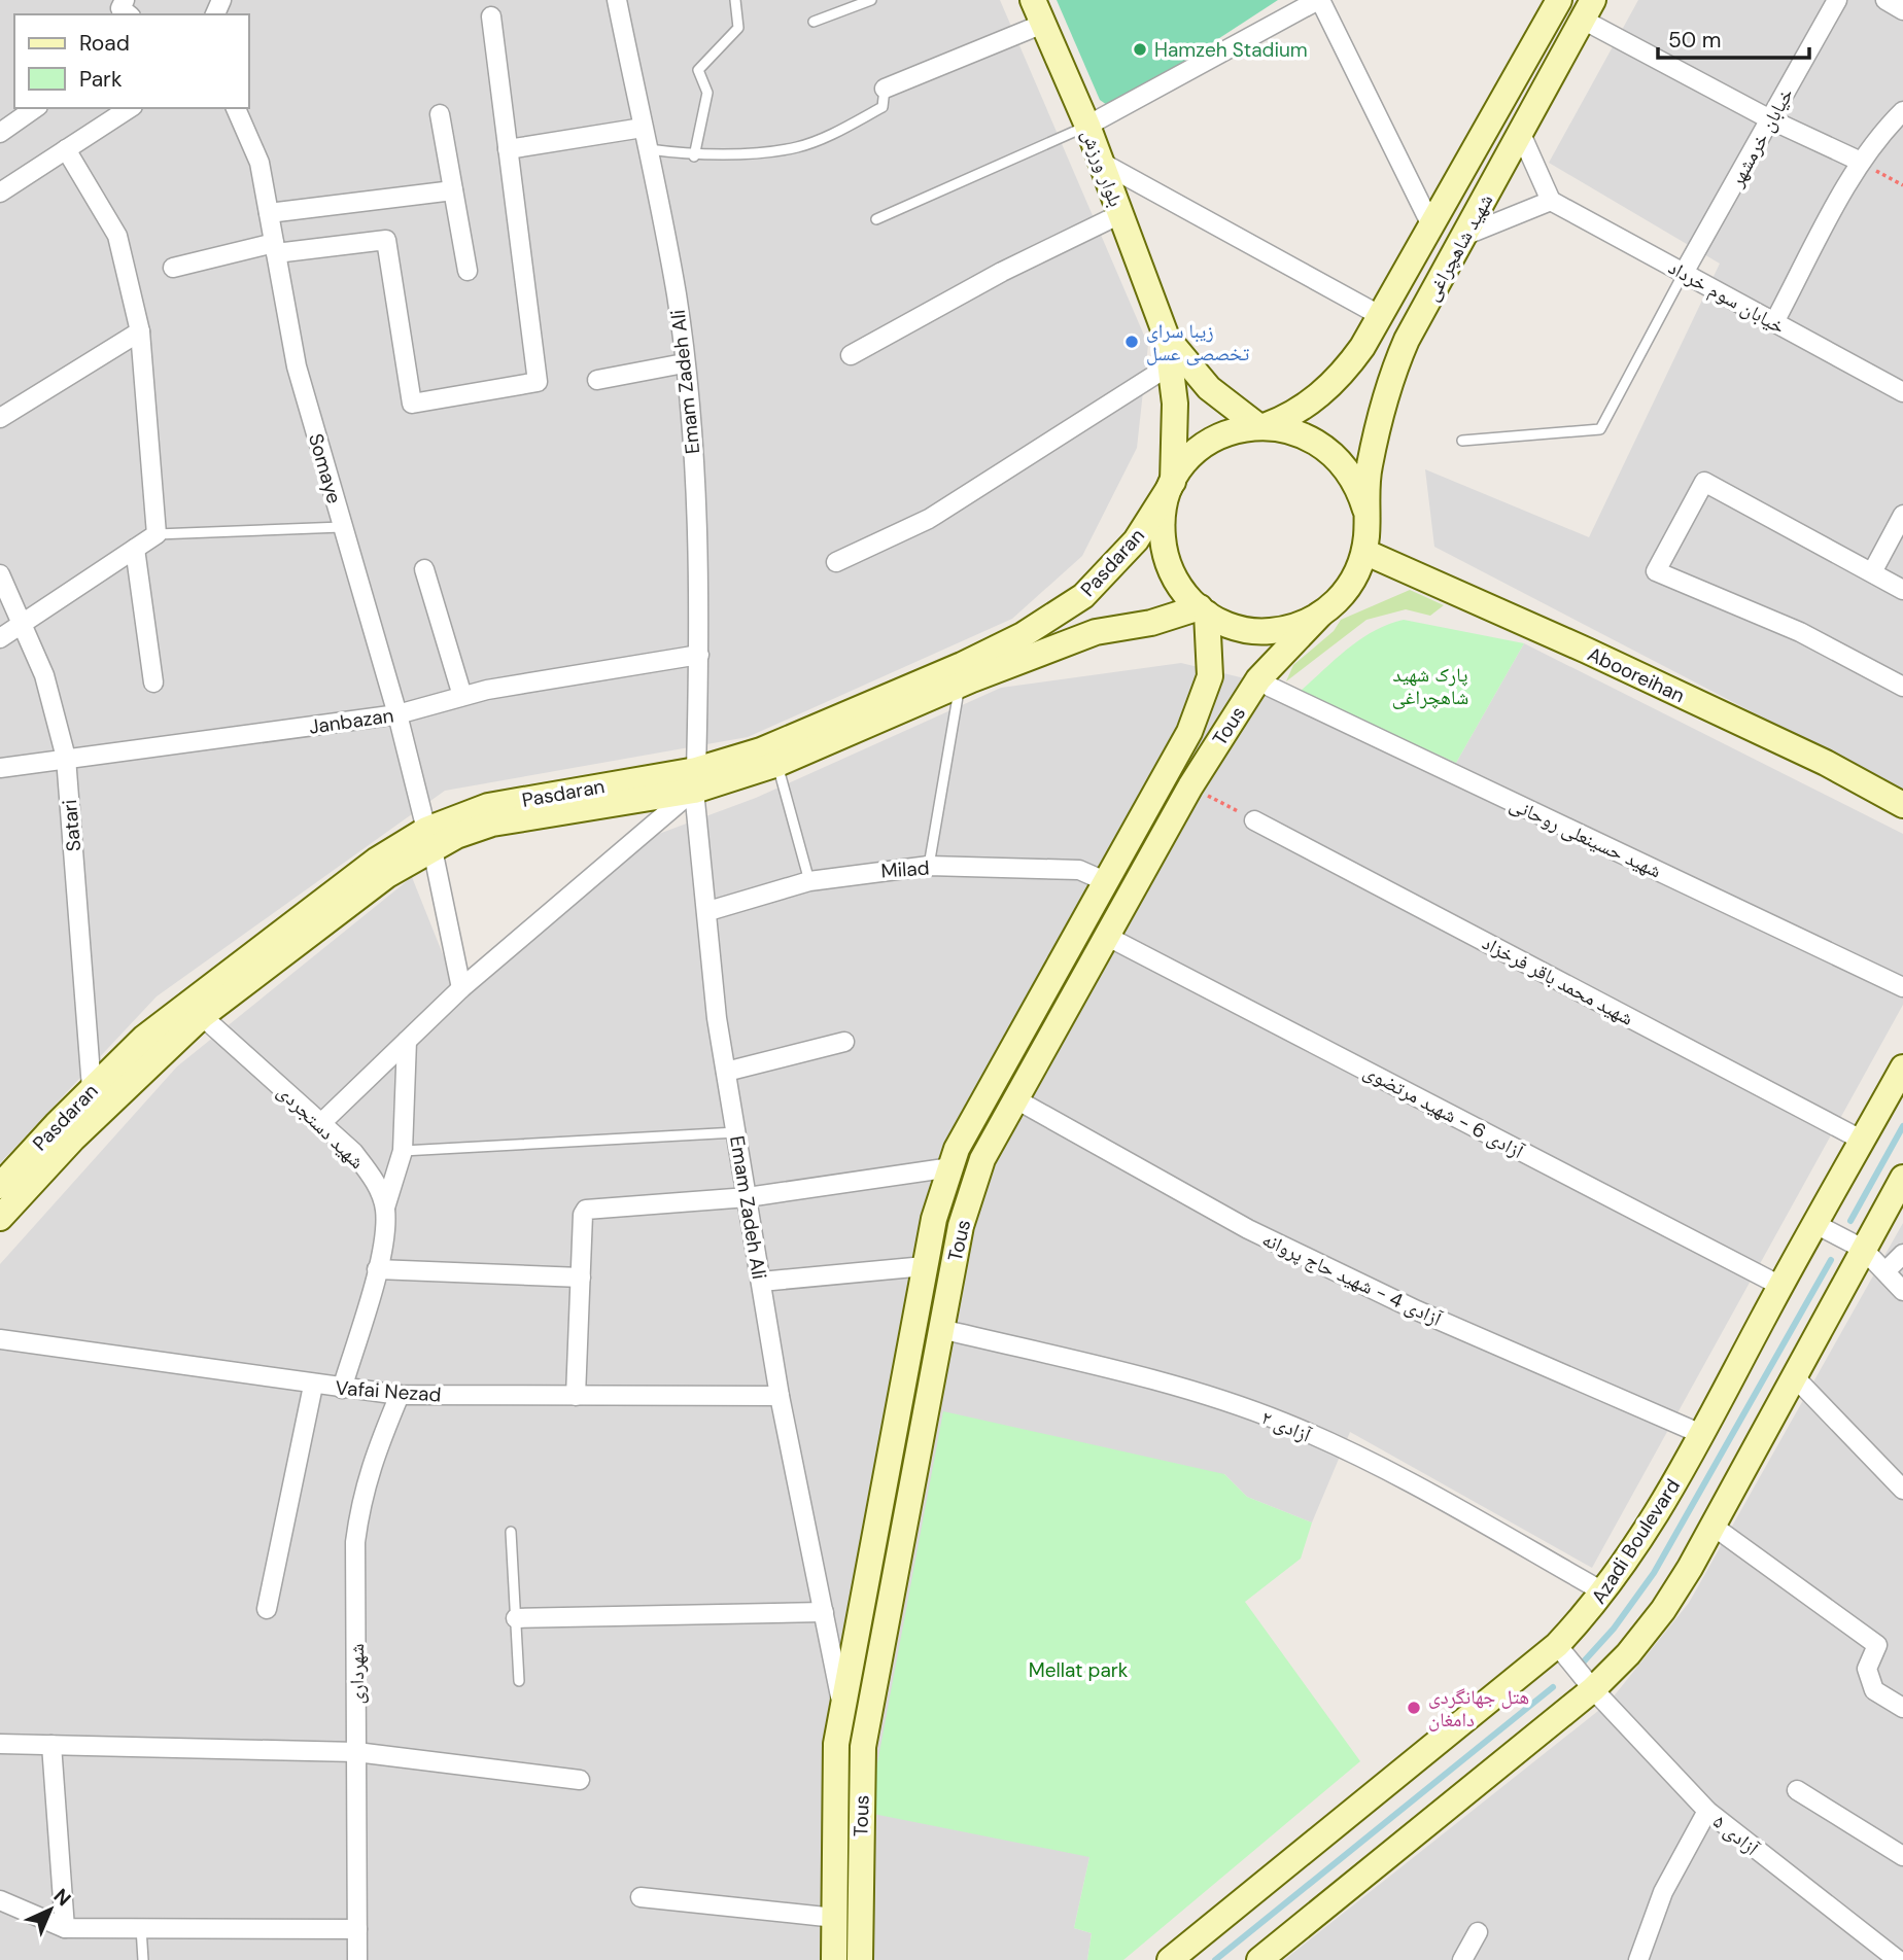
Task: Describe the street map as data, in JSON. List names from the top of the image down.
{
  "streets": {
    "street": [
      "خیابان خرمشهر",
      "بلوار ورزش",
      "شهید شاهچراغی",
      "خیابان سوم خرداد",
      "Emam Zadeh Ali",
      "Somaye",
      "Pasdaran",
      "Abooreihan",
      "Janbazan",
      "Tous",
      "Satari",
      "شهید حسینعلی روحانی",
      "Milad",
      "شهید محمد باقر فرخزاد",
      "آزادی 6 - شهید مرتضوی",
      "شهید دستجردی",
      "آزادی 4 - شهید حاج پروانه",
      "Vafai Nezad",
      "آزادی ۲",
      "Azadi Boulevard",
      "شهرداری",
      "آزادی ۵"
    ]
  },
  "crossings": [
    ["خیابان خرمشهر", "خیابان سوم خرداد"],
    ["شهید شاهچراغی", "Pasdaran"],
    ["شهید شاهچراغی", "Abooreihan"],
    ["شهید شاهچراغی", "Tous"],
    ["Emam Zadeh Ali", "Pasdaran"],
    ["Emam Zadeh Ali", "Janbazan"],
    ["Emam Zadeh Ali", "Tous"],
    ["Emam Zadeh Ali", "Milad"],
    ["Emam Zadeh Ali", "Vafai Nezad"],
    ["Somaye", "Pasdaran"],
    ["Somaye", "Janbazan"],
    ["Pasdaran", "Abooreihan"],
    ["Pasdaran", "Tous"],
    ["Pasdaran", "Satari"],
    ["Pasdaran", "شهید دستجردی"],
    ["Abooreihan", "Tous"],
    ["Janbazan", "Satari"],
    ["Tous", "Milad"],
    ["Tous", "آزادی 6 - شهید مرتضوی"],
    ["Tous", "آزادی 4 - شهید حاج پروانه"],
    ["Tous", "آزادی ۲"],
    ["شهید محمد باقر فرخزاد", "Azadi Boulevard"],
    ["آزادی 6 - شهید مرتضوی", "Azadi Boulevard"],
    ["شهید دستجردی", "Vafai Nezad"],
    ["آزادی 4 - شهید حاج پروانه", "Azadi Boulevard"],
    ["Vafai Nezad", "شهرداری"],
    ["آزادی ۲", "Azadi Boulevard"],
    ["Azadi Boulevard", "آزادی ۵"]
  ],
  "parks": ["پارک شهید شاهچراغی", "Mellat park"],
  "places": ["Hamzeh Stadium", "زیبا سرای تخصصی عسل", "هتل جهانگردى دامغان"],
  "legend": ["Road", "Park"],
  "scale_bar": "50 m",
  "north": "top right"
}
